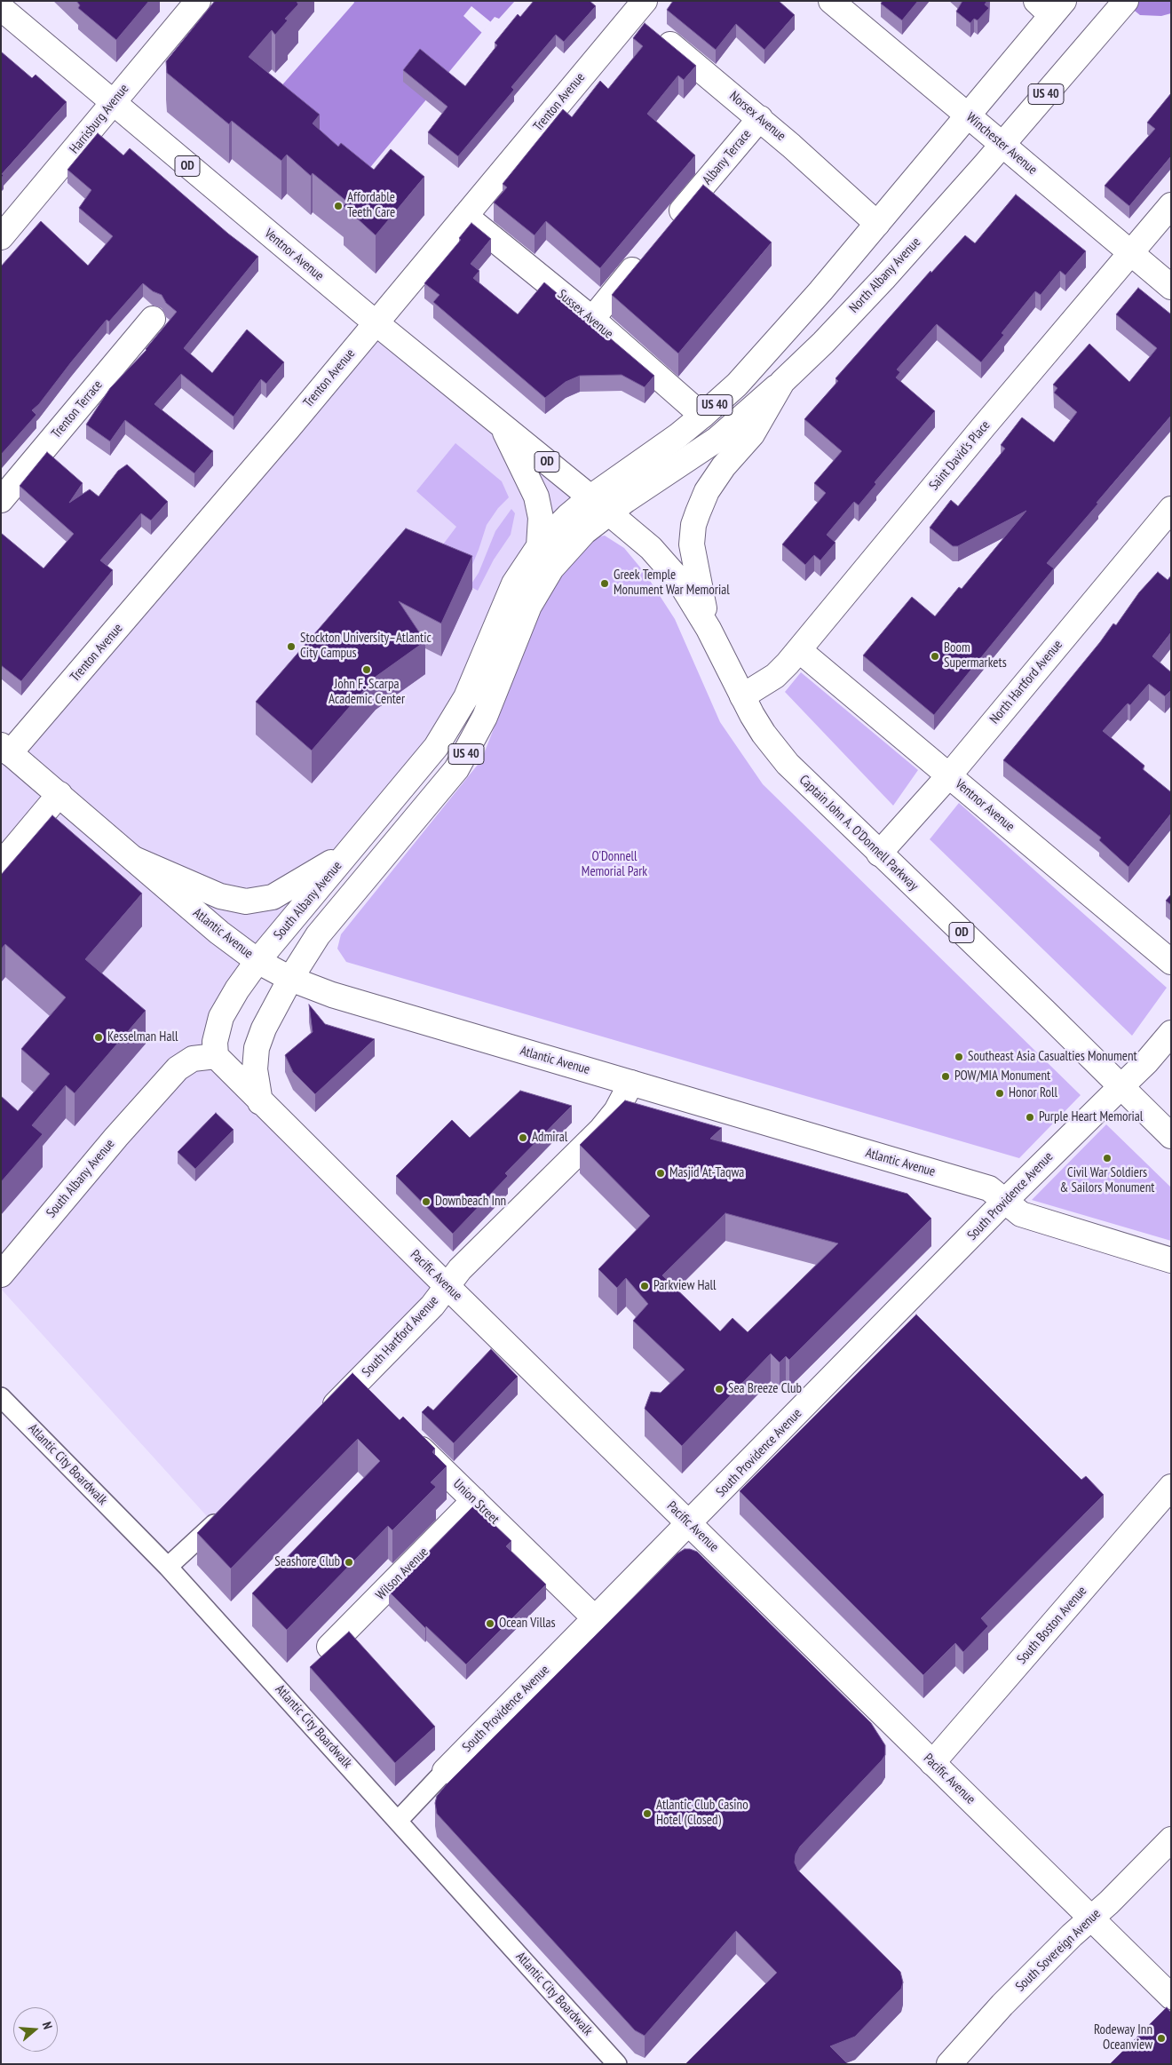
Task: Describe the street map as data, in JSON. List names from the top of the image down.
{
  "streets": {
    "main road": [
      "US 40",
      "Trenton Avenue",
      "Norsex Avenue",
      "Harrisburg Avenue",
      "Winchester Avenue",
      "Albany Terrace",
      "OD",
      "Ventnor Avenue",
      "North Albany Avenue",
      "Sussex Avenue",
      "Trenton Terrace",
      "Saint David's Place",
      "North Hartford Avenue",
      "Captain John A. O'Donnell Parkway",
      "South Albany Avenue",
      "Atlantic Avenue",
      "South Providence Avenue",
      "Pacific Avenue",
      "South Hartford Avenue",
      "Union Street",
      "Wilson Avenue",
      "South Boston Avenue",
      "South Sovereign Avenue"
    ],
    "street": ["Atlantic City Boardwalk"]
  },
  "crossings": [
    ["US 40", "Norsex Avenue"],
    ["US 40", "Winchester Avenue"],
    ["US 40", "Ventnor Avenue"],
    ["US 40", "North Albany Avenue"],
    ["US 40", "Sussex Avenue"],
    ["US 40", "Captain John A. O'Donnell Parkway"],
    ["US 40", "South Albany Avenue"],
    ["US 40", "Atlantic Avenue"],
    ["Trenton Avenue", "Norsex Avenue"],
    ["Trenton Avenue", "Ventnor Avenue"],
    ["Trenton Avenue", "Sussex Avenue"],
    ["Trenton Avenue", "Atlantic Avenue"],
    ["Norsex Avenue", "Albany Terrace"],
    ["Harrisburg Avenue", "Ventnor Avenue"],
    ["Winchester Avenue", "North Albany Avenue"],
    ["Winchester Avenue", "Saint David's Place"],
    ["Ventnor Avenue", "Saint David's Place"],
    ["Ventnor Avenue", "North Hartford Avenue"],
    ["Ventnor Avenue", "Captain John A. O'Donnell Parkway"],
    ["Ventnor Avenue", "South Albany Avenue"],
    ["North Albany Avenue", "Captain John A. O'Donnell Parkway"],
    ["Saint David's Place", "Captain John A. O'Donnell Parkway"],
    ["North Hartford Avenue", "Captain John A. O'Donnell Parkway"],
    ["Captain John A. O'Donnell Parkway", "South Albany Avenue"],
    ["Captain John A. O'Donnell Parkway", "South Providence Avenue"],
    ["South Albany Avenue", "Atlantic Avenue"],
    ["South Albany Avenue", "Pacific Avenue"],
    ["Atlantic Avenue", "South Providence Avenue"],
    ["Atlantic Avenue", "South Hartford Avenue"],
    ["South Providence Avenue", "Pacific Avenue"],
    ["South Providence Avenue", "Atlantic City Boardwalk"],
    ["South Providence Avenue", "Union Street"],
    ["Pacific Avenue", "South Hartford Avenue"],
    ["Pacific Avenue", "South Boston Avenue"],
    ["Pacific Avenue", "South Sovereign Avenue"],
    ["Union Street", "Wilson Avenue"]
  ],
  "parks": ["O'Donnell Memorial Park"],
  "places": [
    "Affordable Teeth Care",
    "Greek Temple Monument War Memorial",
    "Stockton University–Atlantic City Campus",
    "Boom Supermarkets",
    "John F. Scarpa Academic Center",
    "Kesselman Hall",
    "Southeast Asia Casualties Monument",
    "POW/MIA Monument",
    "Honor Roll",
    "Purple Heart Memorial",
    "Admiral",
    "Civil War Soldiers & Sailors Monument",
    "Masjid At-Taqwa",
    "Downbeach Inn",
    "Parkview Hall",
    "Sea Breeze Club",
    "Seashore Club",
    "Ocean Villas",
    "Atlantic Club Casino Hotel (Closed)",
    "Rodeway Inn Oceanview"
  ],
  "north": "right"
}
